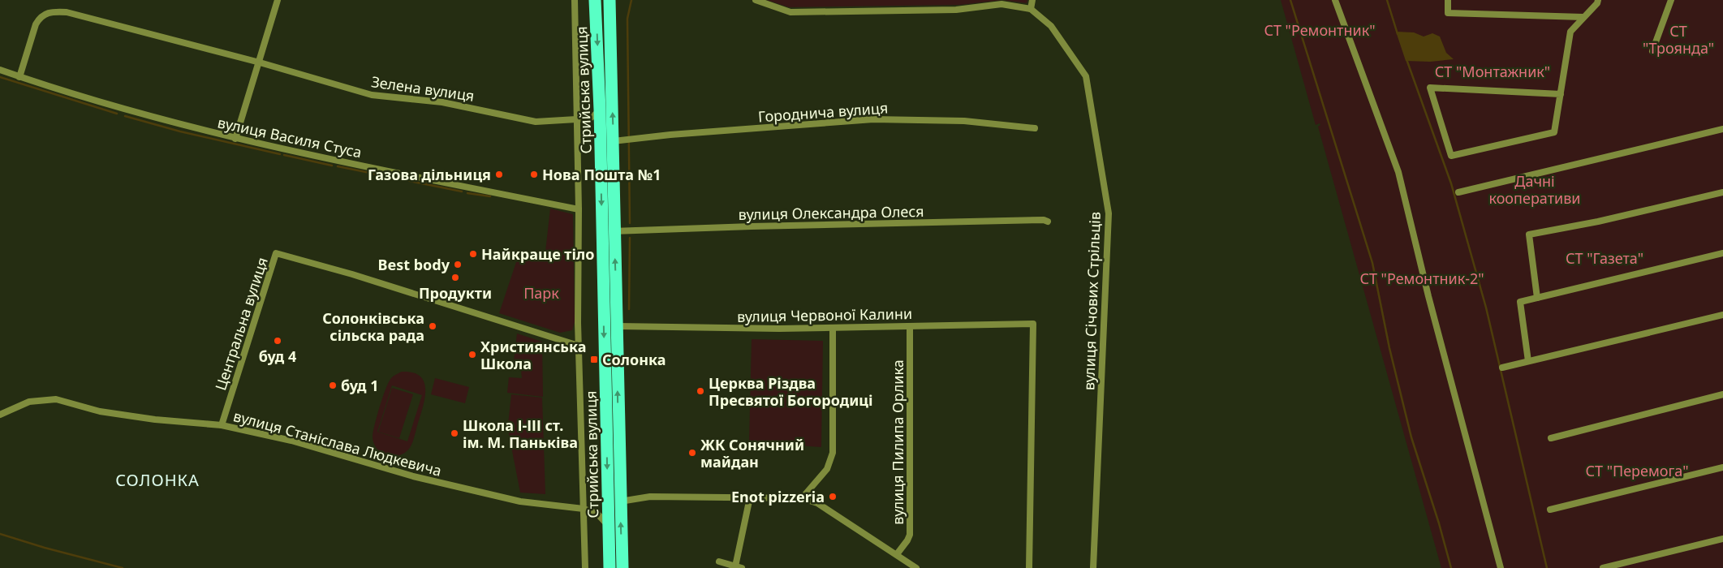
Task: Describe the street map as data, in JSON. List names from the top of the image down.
{
  "streets": {
    "highway": ["Стрийська вулиця"],
    "street": [
      "Зелена вулиця",
      "Городнича вулиця",
      "вулиця Василя Стуса",
      "вулиця Олександра Олеся",
      "вулиця Січових Стрільців",
      "вулиця Червоної Калини",
      "Центральна вулиця",
      "вулиця Пилипа Орлика",
      "вулиця Станіслава Людкевича"
    ]
  },
  "crossings": [
    ["Зелена вулиця", "Стрийська вулиця"],
    ["Зелена вулиця", "вулиця Василя Стуса"],
    ["Стрийська вулиця", "Городнича вулиця"],
    ["Стрийська вулиця", "вулиця Олександра Олеся"],
    ["Стрийська вулиця", "вулиця Червоної Калини"],
    ["Стрийська вулиця", "вулиця Станіслава Людкевича"],
    ["вулиця Червоної Калини", "вулиця Пилипа Орлика"],
    ["Центральна вулиця", "вулиця Станіслава Людкевича"]
  ],
  "districts": ["СОЛОНКА"],
  "parks": [
    "СТ \"Ремонтник\"",
    "СТ \"Троянда\"",
    "СТ \"Монтажник\"",
    "Дачні кооперативи",
    "СТ \"Газета\"",
    "СТ \"Ремонтник-2\"",
    "Парк",
    "СТ \"Перемога\""
  ],
  "places": {
    "other": [
      "Газова дільниця",
      "Нова Пошта №1",
      "Найкраще тіло",
      "Best body",
      "Продукти",
      "Солонківська сільска рада",
      "буд 4",
      "Християнська Школа",
      "буд 1",
      "Церква Різдва Пресвятої Богородиці",
      "Школа І-ІІІ ст. ім. М. Паньківа",
      "ЖК Сонячний майдан",
      "Enot pizzeria"
    ],
    "transit": ["Солонка"]
  }
}
